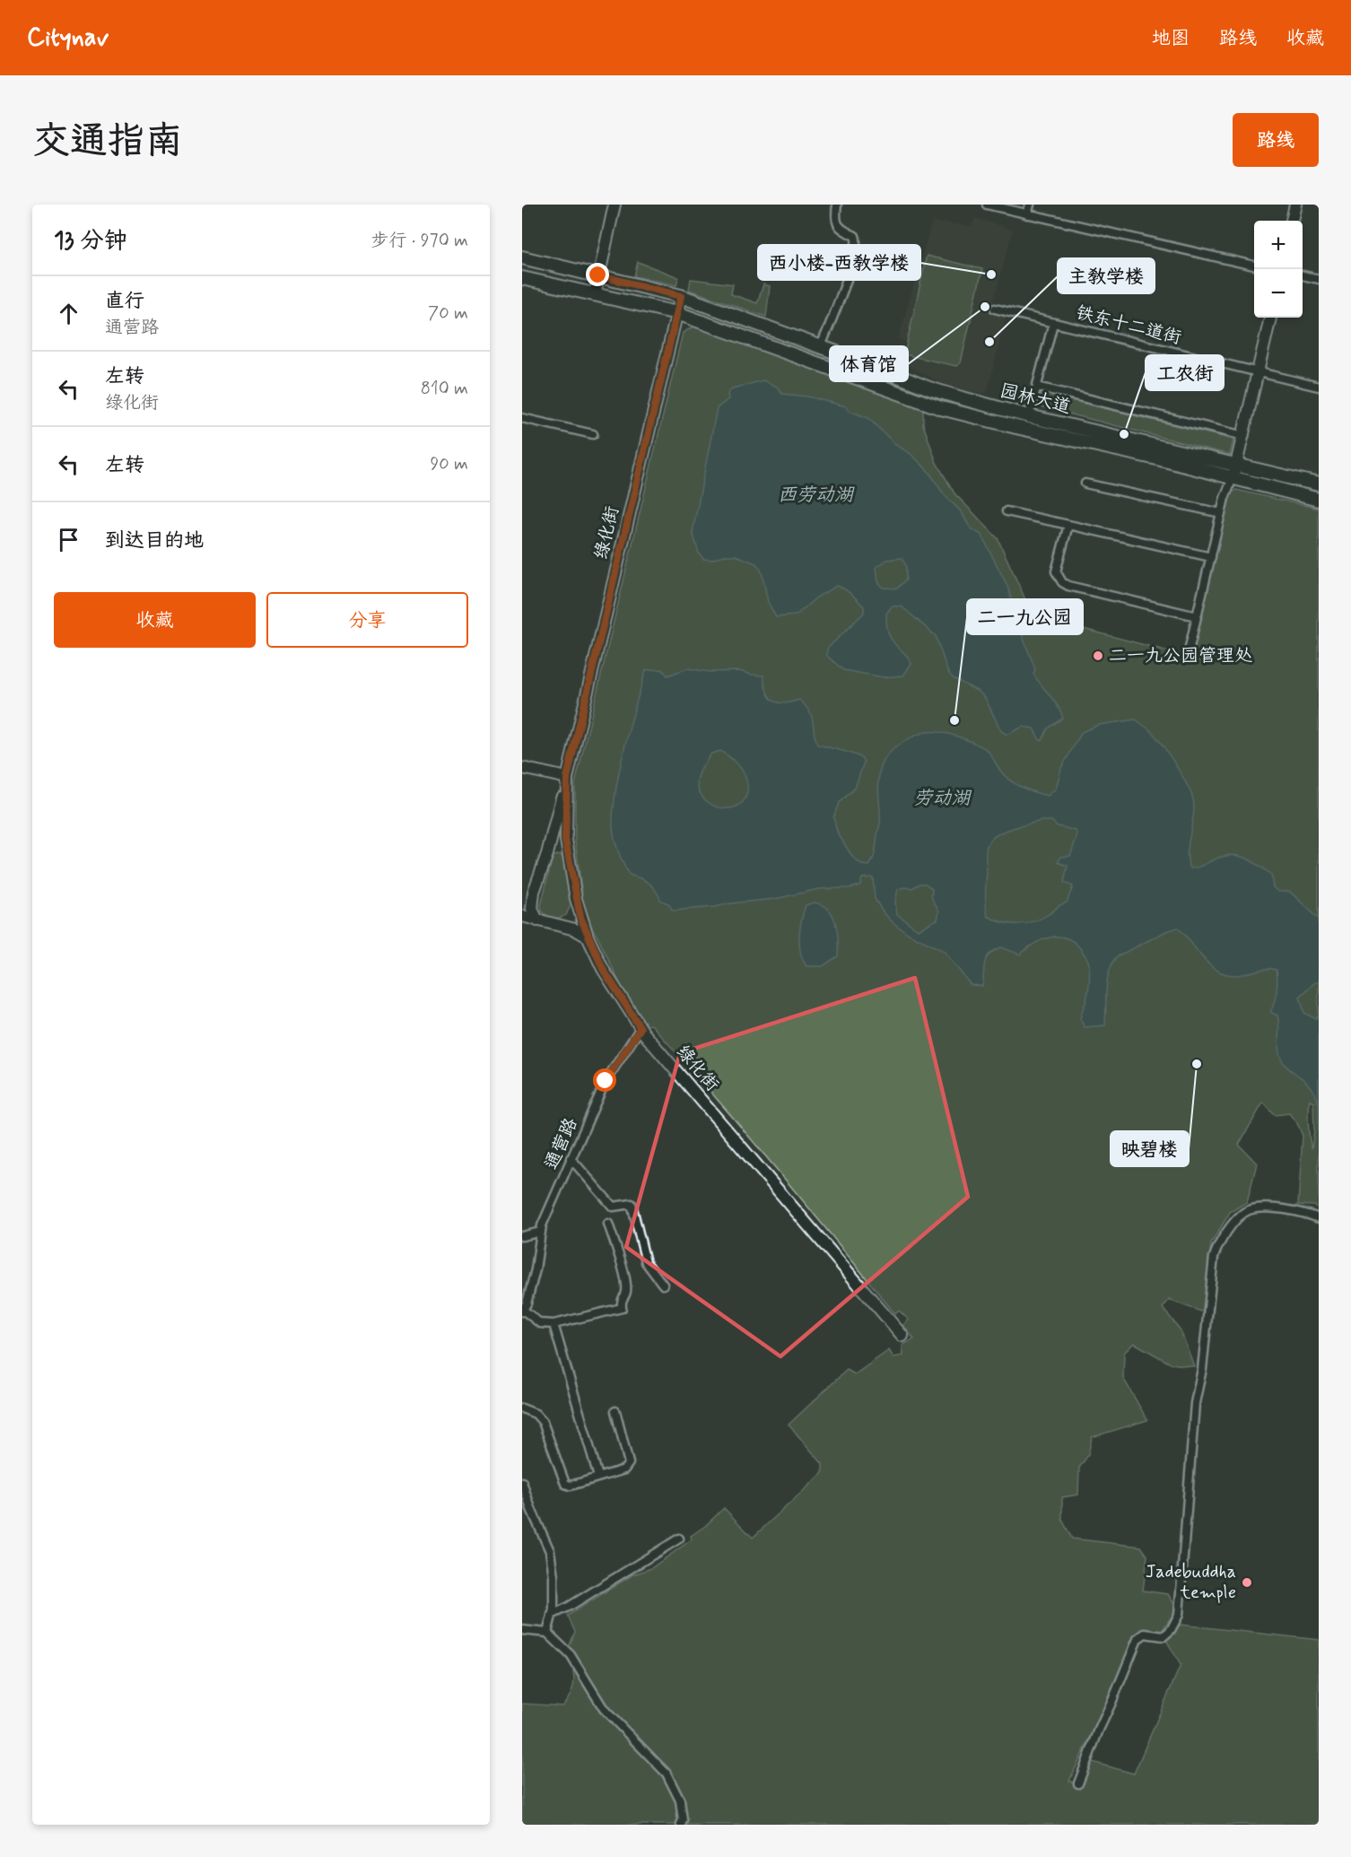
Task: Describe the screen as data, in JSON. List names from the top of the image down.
{
  "streets": {
    "main road": ["园林大道", "绿化街"],
    "street": ["铁东十二道街", "通营路"]
  },
  "crossings": [
    ["园林大道", "绿化街"],
    ["绿化街", "通营路"]
  ],
  "water": ["西劳动湖", "劳动湖"],
  "places": [
    "西小楼-西教学楼",
    "体育馆",
    "主教学楼",
    "工农街",
    "二一九公园管理处",
    "二一九公园",
    "映碧楼",
    "Jadebuddha temple"
  ],
  "page": {
    "header": "Citynav",
    "nav": ["地图", "路线", "收藏"],
    "buttons": [
      "路线",
      ["收藏", "分享"]
    ],
    "title": "交通指南",
    "heading": ["13 分钟", "步行 · 970 m"],
    "map_buttons": ["+", "−"],
    "list": [
      ["直行", "通营路", "70 m"],
      ["左转", "绿化街", "810 m"],
      ["左转", "90 m"],
      "到达目的地"
    ]
  }
}
